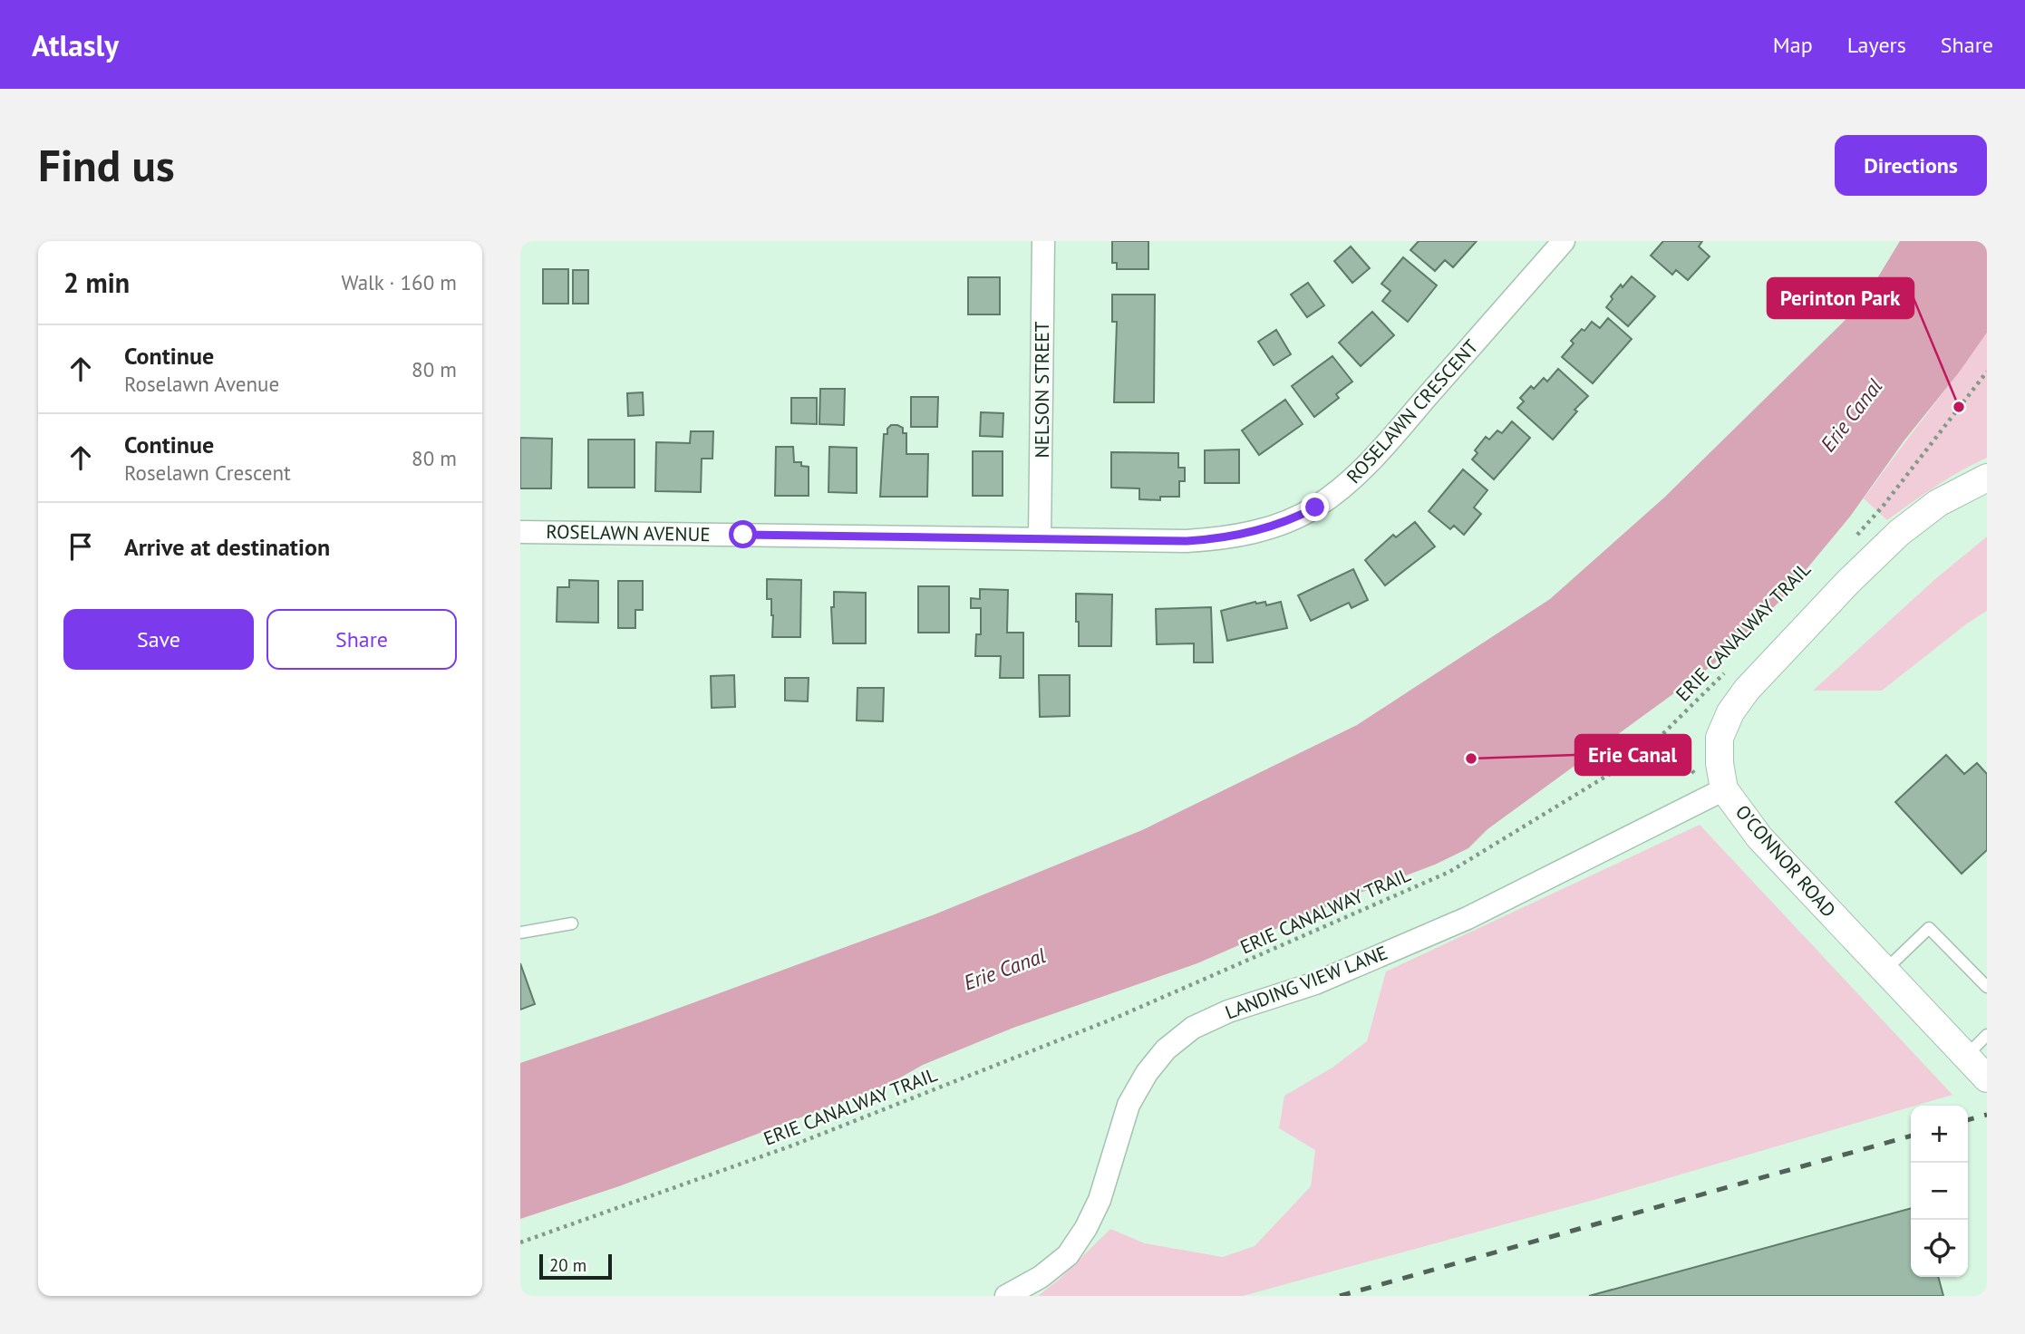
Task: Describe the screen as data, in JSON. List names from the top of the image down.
{
  "streets": {
    "street": [
      "NELSON STREET",
      "ROSELAWN CRESCENT",
      "ROSELAWN AVENUE",
      "O'CONNOR ROAD",
      "LANDING VIEW LANE"
    ],
    "path": ["ERIE CANALWAY TRAIL"]
  },
  "crossings": [
    ["NELSON STREET", "ROSELAWN CRESCENT"],
    ["NELSON STREET", "ROSELAWN AVENUE"],
    ["ROSELAWN CRESCENT", "ROSELAWN AVENUE"],
    ["O'CONNOR ROAD", "LANDING VIEW LANE"]
  ],
  "water": ["Erie Canal"],
  "places": ["Perinton Park", "Erie Canal"],
  "scale_bar": "20 m",
  "page": {
    "header": "Atlasly",
    "nav": ["Map", "Layers", "Share"],
    "buttons": [
      "Directions",
      ["Save", "Share"]
    ],
    "title": "Find us",
    "heading": ["2 min", "Walk · 160 m"],
    "list": [
      ["Continue", "Roselawn Avenue", "80 m"],
      ["Continue", "Roselawn Crescent", "80 m"],
      "Arrive at destination"
    ],
    "map_buttons": ["+", "−"],
    "scale": "20 m"
  }
}
